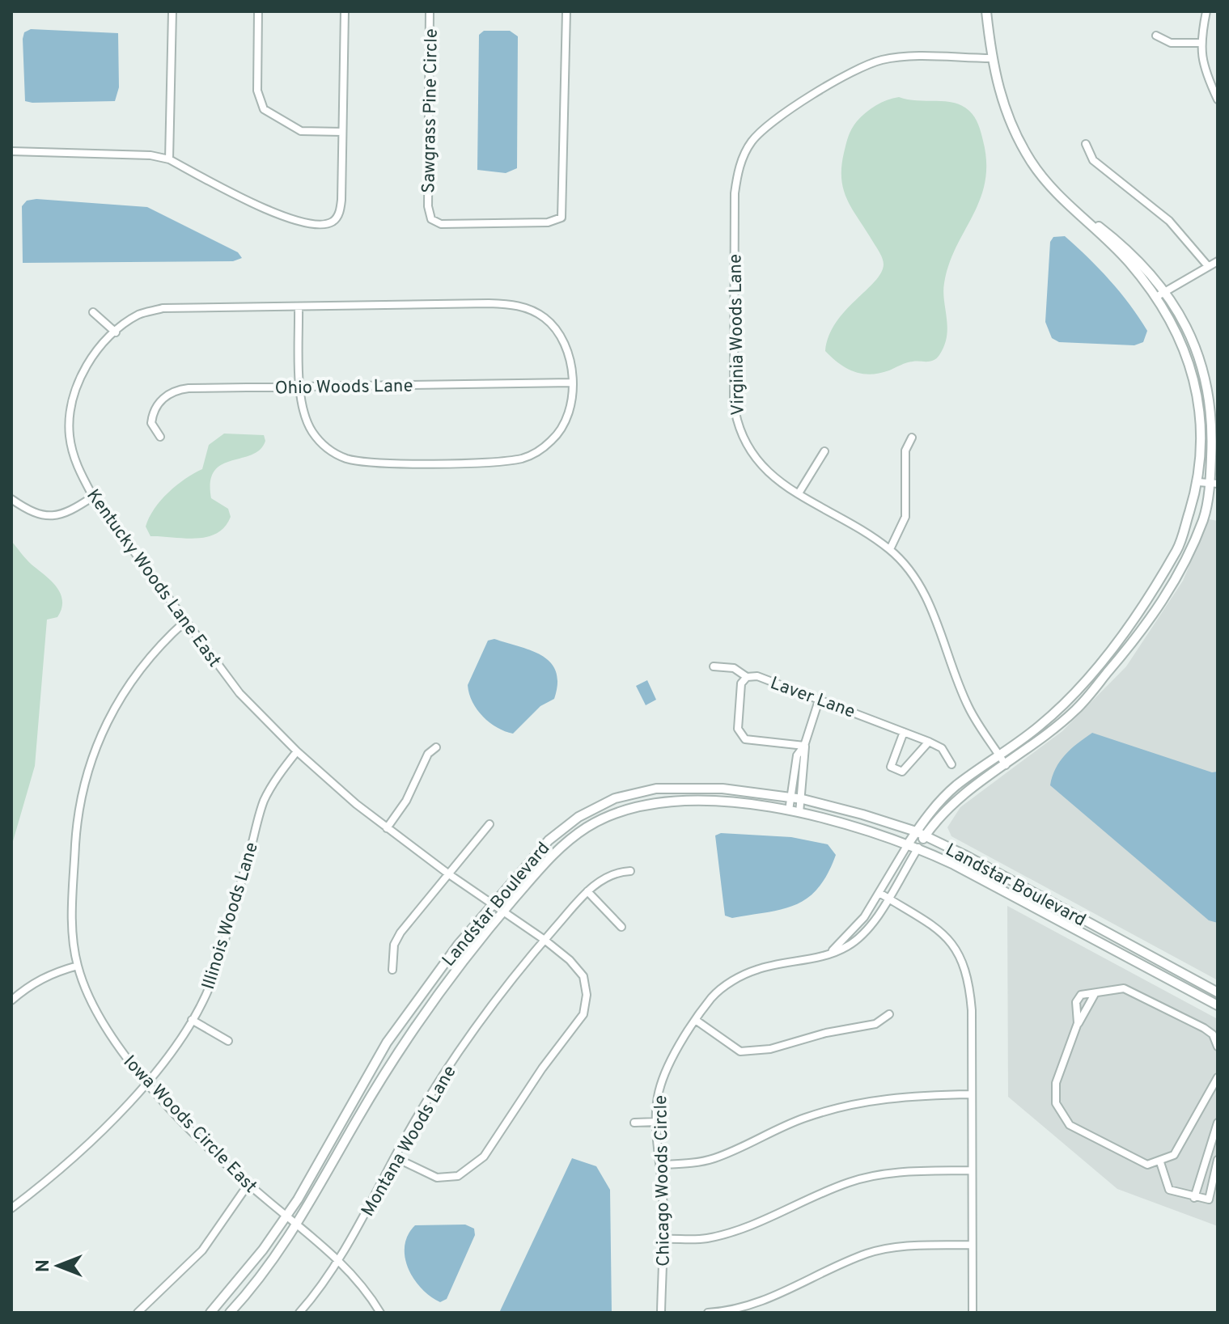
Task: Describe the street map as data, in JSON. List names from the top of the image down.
{
  "streets": {
    "street": [
      "Sawgrass Pine Circle",
      "Virginia Woods Lane",
      "Ohio Woods Lane",
      "Kentucky Woods Lane East",
      "Laver Lane",
      "Landstar Boulevard",
      "Illinois Woods Lane",
      "Iowa Woods Circle East",
      "Montana Woods Lane",
      "Chicago Woods Circle"
    ]
  },
  "crossings": [
    ["Ohio Woods Lane", "Kentucky Woods Lane East"],
    ["Kentucky Woods Lane East", "Landstar Boulevard"],
    ["Kentucky Woods Lane East", "Illinois Woods Lane"],
    ["Kentucky Woods Lane East", "Iowa Woods Circle East"],
    ["Kentucky Woods Lane East", "Montana Woods Lane"],
    ["Landstar Boulevard", "Iowa Woods Circle East"],
    ["Landstar Boulevard", "Chicago Woods Circle"],
    ["Illinois Woods Lane", "Iowa Woods Circle East"],
    ["Iowa Woods Circle East", "Montana Woods Lane"]
  ],
  "north": "left"
}
